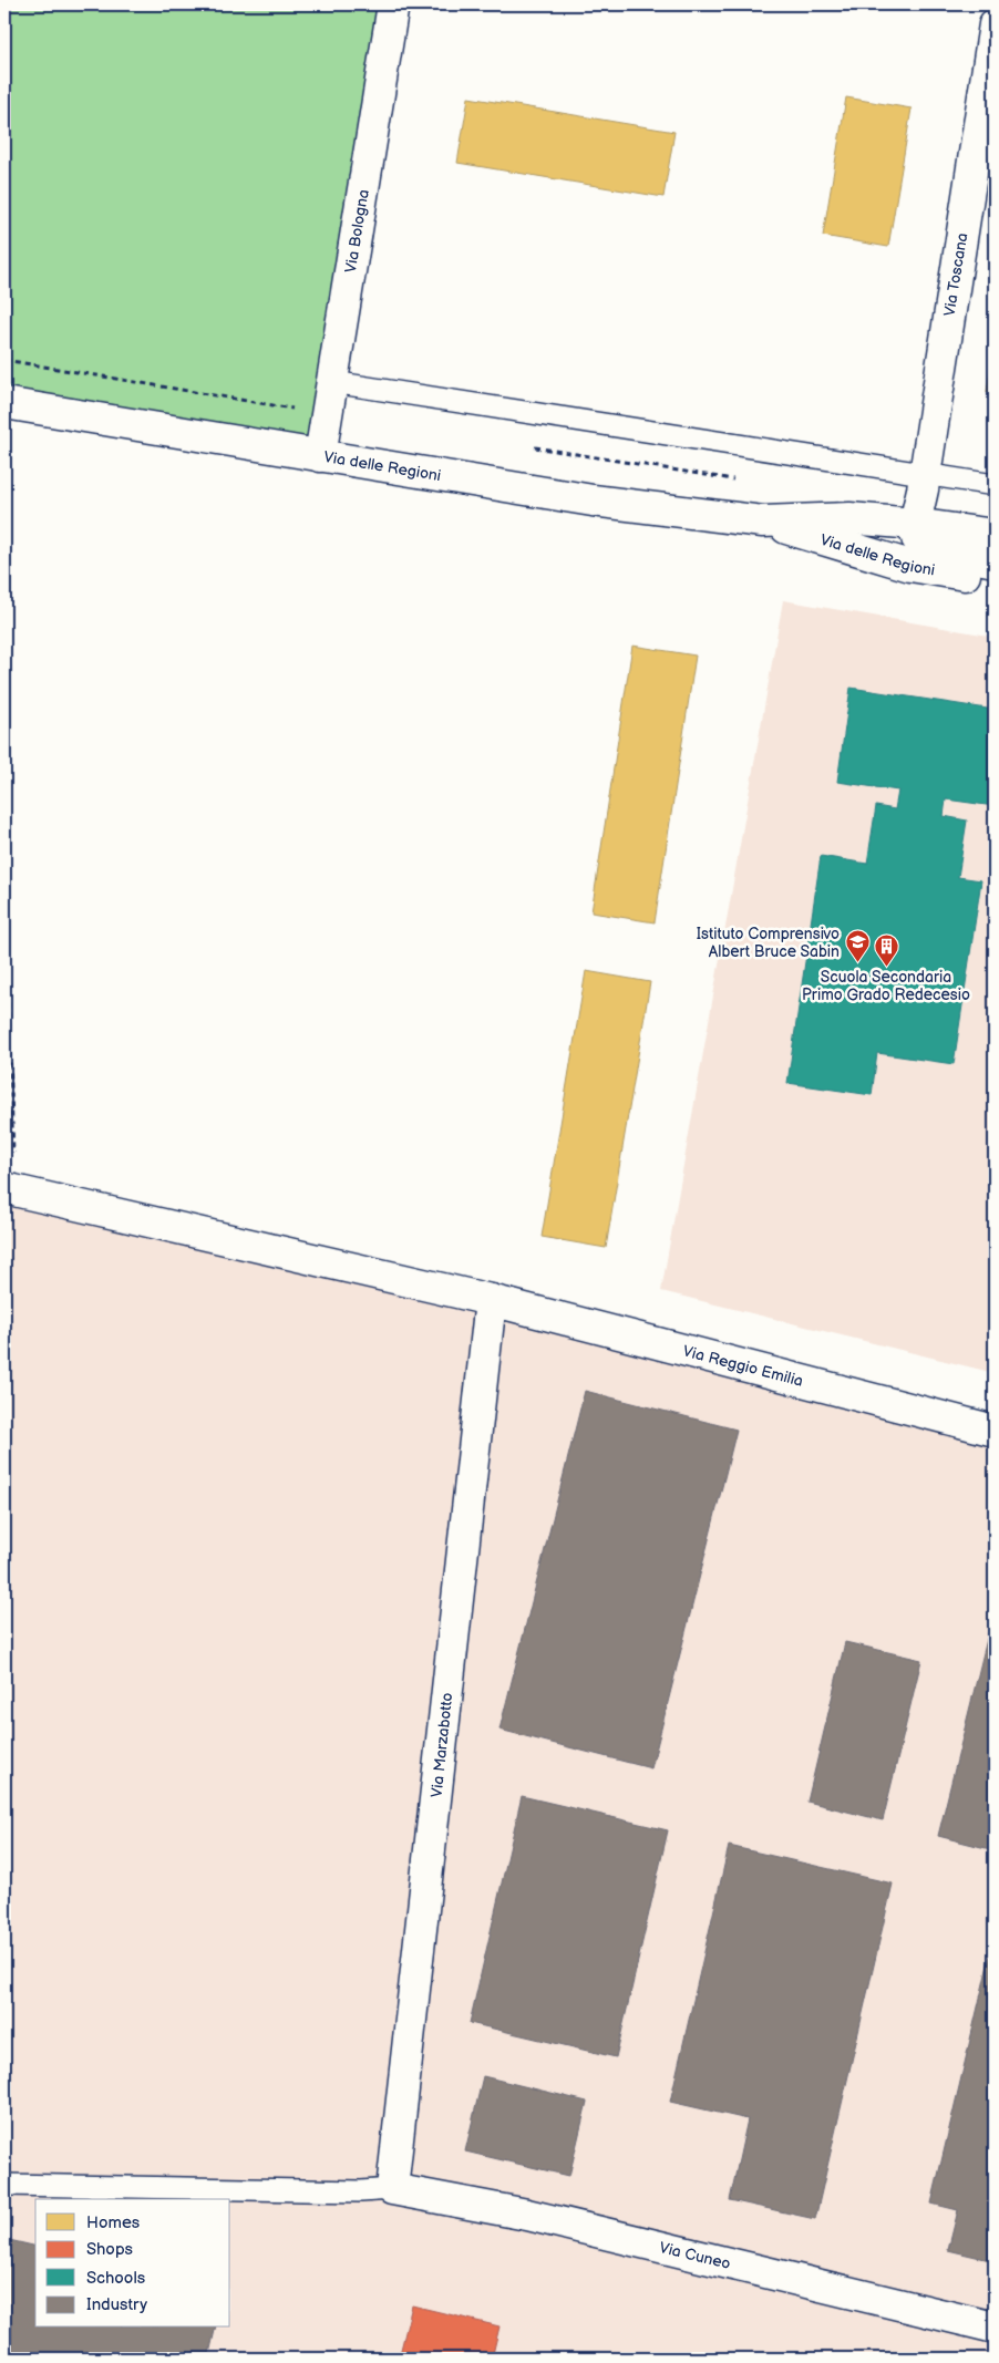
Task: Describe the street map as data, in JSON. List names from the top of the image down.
{
  "streets": {
    "street": [
      "Via Bologna",
      "Via Toscana",
      "Via delle Regioni",
      "Via Reggio Emilia",
      "Via Marzabotto",
      "Via Cuneo"
    ]
  },
  "crossings": [
    ["Via Bologna", "Via delle Regioni"],
    ["Via Toscana", "Via delle Regioni"],
    ["Via Reggio Emilia", "Via Marzabotto"],
    ["Via Marzabotto", "Via Cuneo"]
  ],
  "places": {
    "school or university": ["Istituto Comprensivo Albert Bruce Sabin"],
    "building": ["Scuola Secondaria Primo Grado Redecesio"]
  },
  "legend": [
    "Homes",
    "Shops",
    "Schools",
    "Industry"
  ]
}
